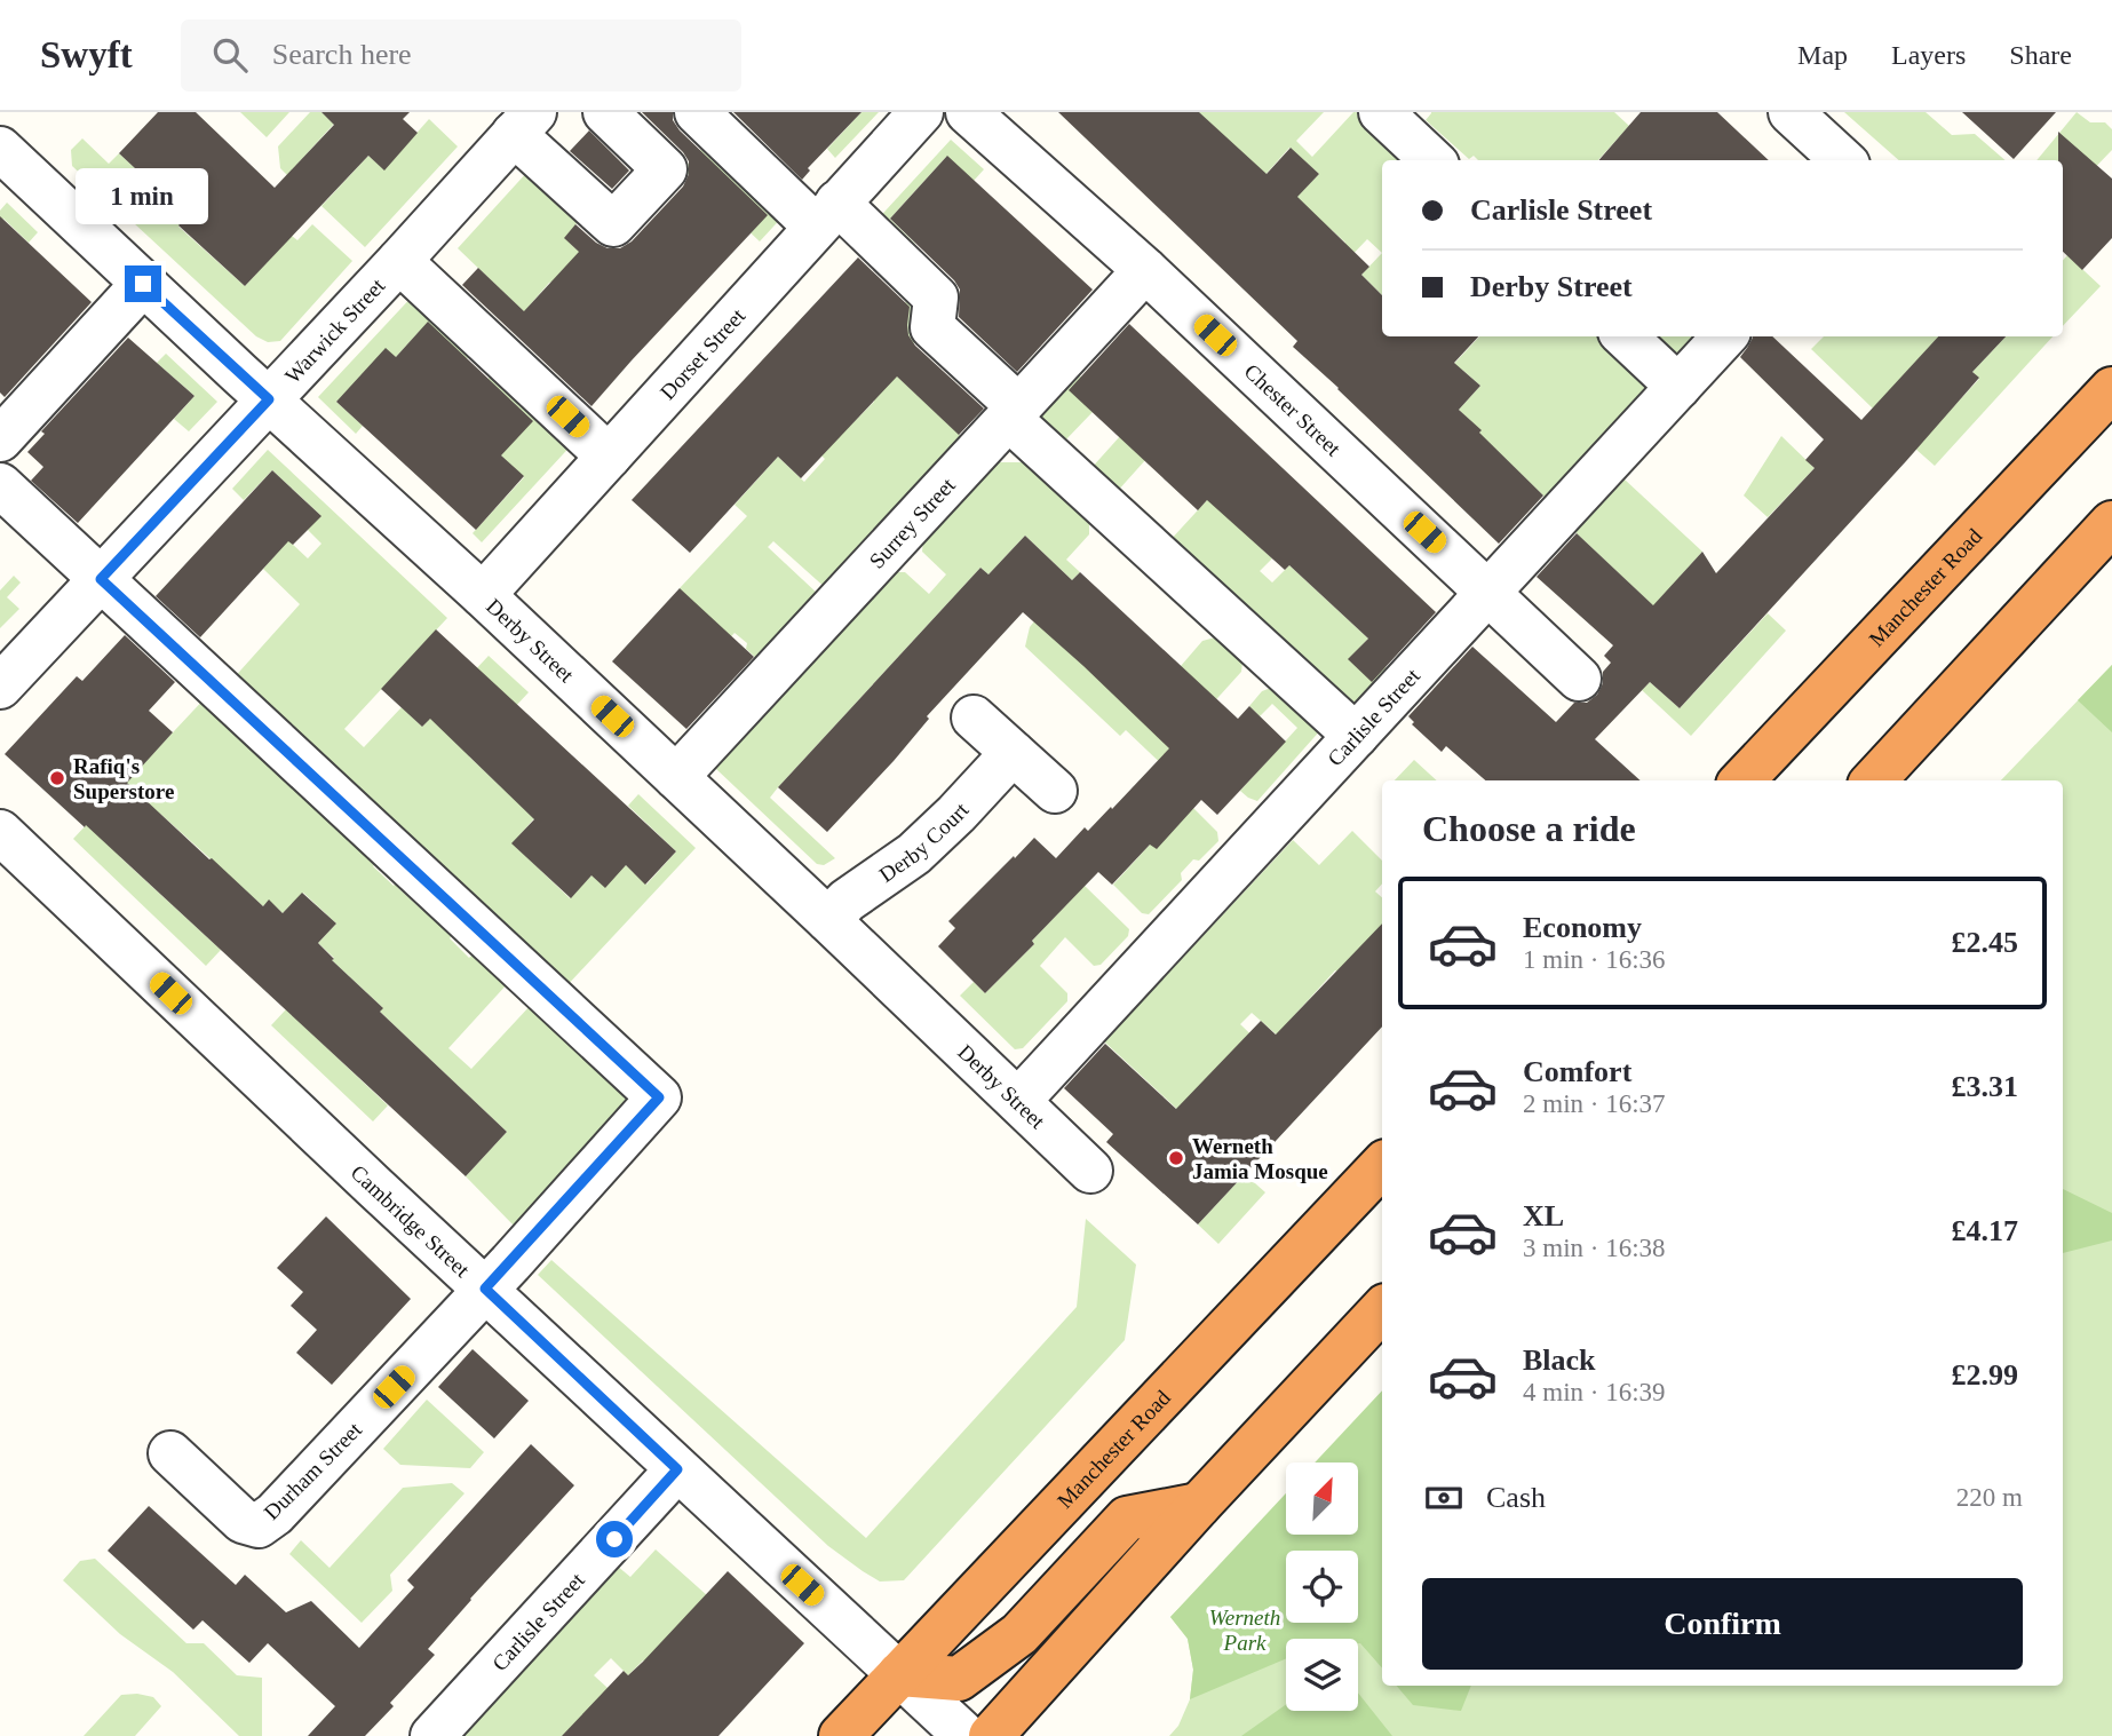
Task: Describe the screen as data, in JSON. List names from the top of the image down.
{
  "streets": {
    "highway": ["Manchester Road"],
    "street": [
      "Warwick Street",
      "Dorset Street",
      "Chester Street",
      "Surrey Street",
      "Derby Street",
      "Carlisle Street",
      "Derby Court",
      "Cambridge Street",
      "Durham Street"
    ]
  },
  "crossings": [
    ["Warwick Street", "Derby Street"],
    ["Warwick Street", "Durham Street"],
    ["Dorset Street", "Derby Street"],
    ["Chester Street", "Surrey Street"],
    ["Chester Street", "Carlisle Street"],
    ["Surrey Street", "Derby Street"],
    ["Manchester Road", "Cambridge Street"],
    ["Derby Street", "Carlisle Street"],
    ["Derby Street", "Derby Court"],
    ["Carlisle Street", "Cambridge Street"],
    ["Cambridge Street", "Durham Street"]
  ],
  "parks": ["Werneth Park"],
  "places": ["Rafiq's Superstore", "Werneth Jamia Mosque"],
  "north": "top right",
  "page": {
    "header": "Swyft",
    "search": "Search here",
    "nav": ["Map", "Layers", "Share"],
    "banner": ["Carlisle Street", "Derby Street"],
    "bubble": "1 min",
    "heading": "Choose a ride",
    "list": [
      {
        "name": "Economy",
        "note": "1 min · 16:36",
        "value": "£2.45"
      },
      {
        "name": "Comfort",
        "note": "2 min · 16:37",
        "value": "£3.31"
      },
      {
        "name": "XL",
        "note": "3 min · 16:38",
        "value": "£4.17"
      },
      {
        "name": "Black",
        "note": "4 min · 16:39",
        "value": "£2.99"
      }
    ],
    "pay": ["Cash", "220 m"],
    "buttons": "Confirm"
  }
}
